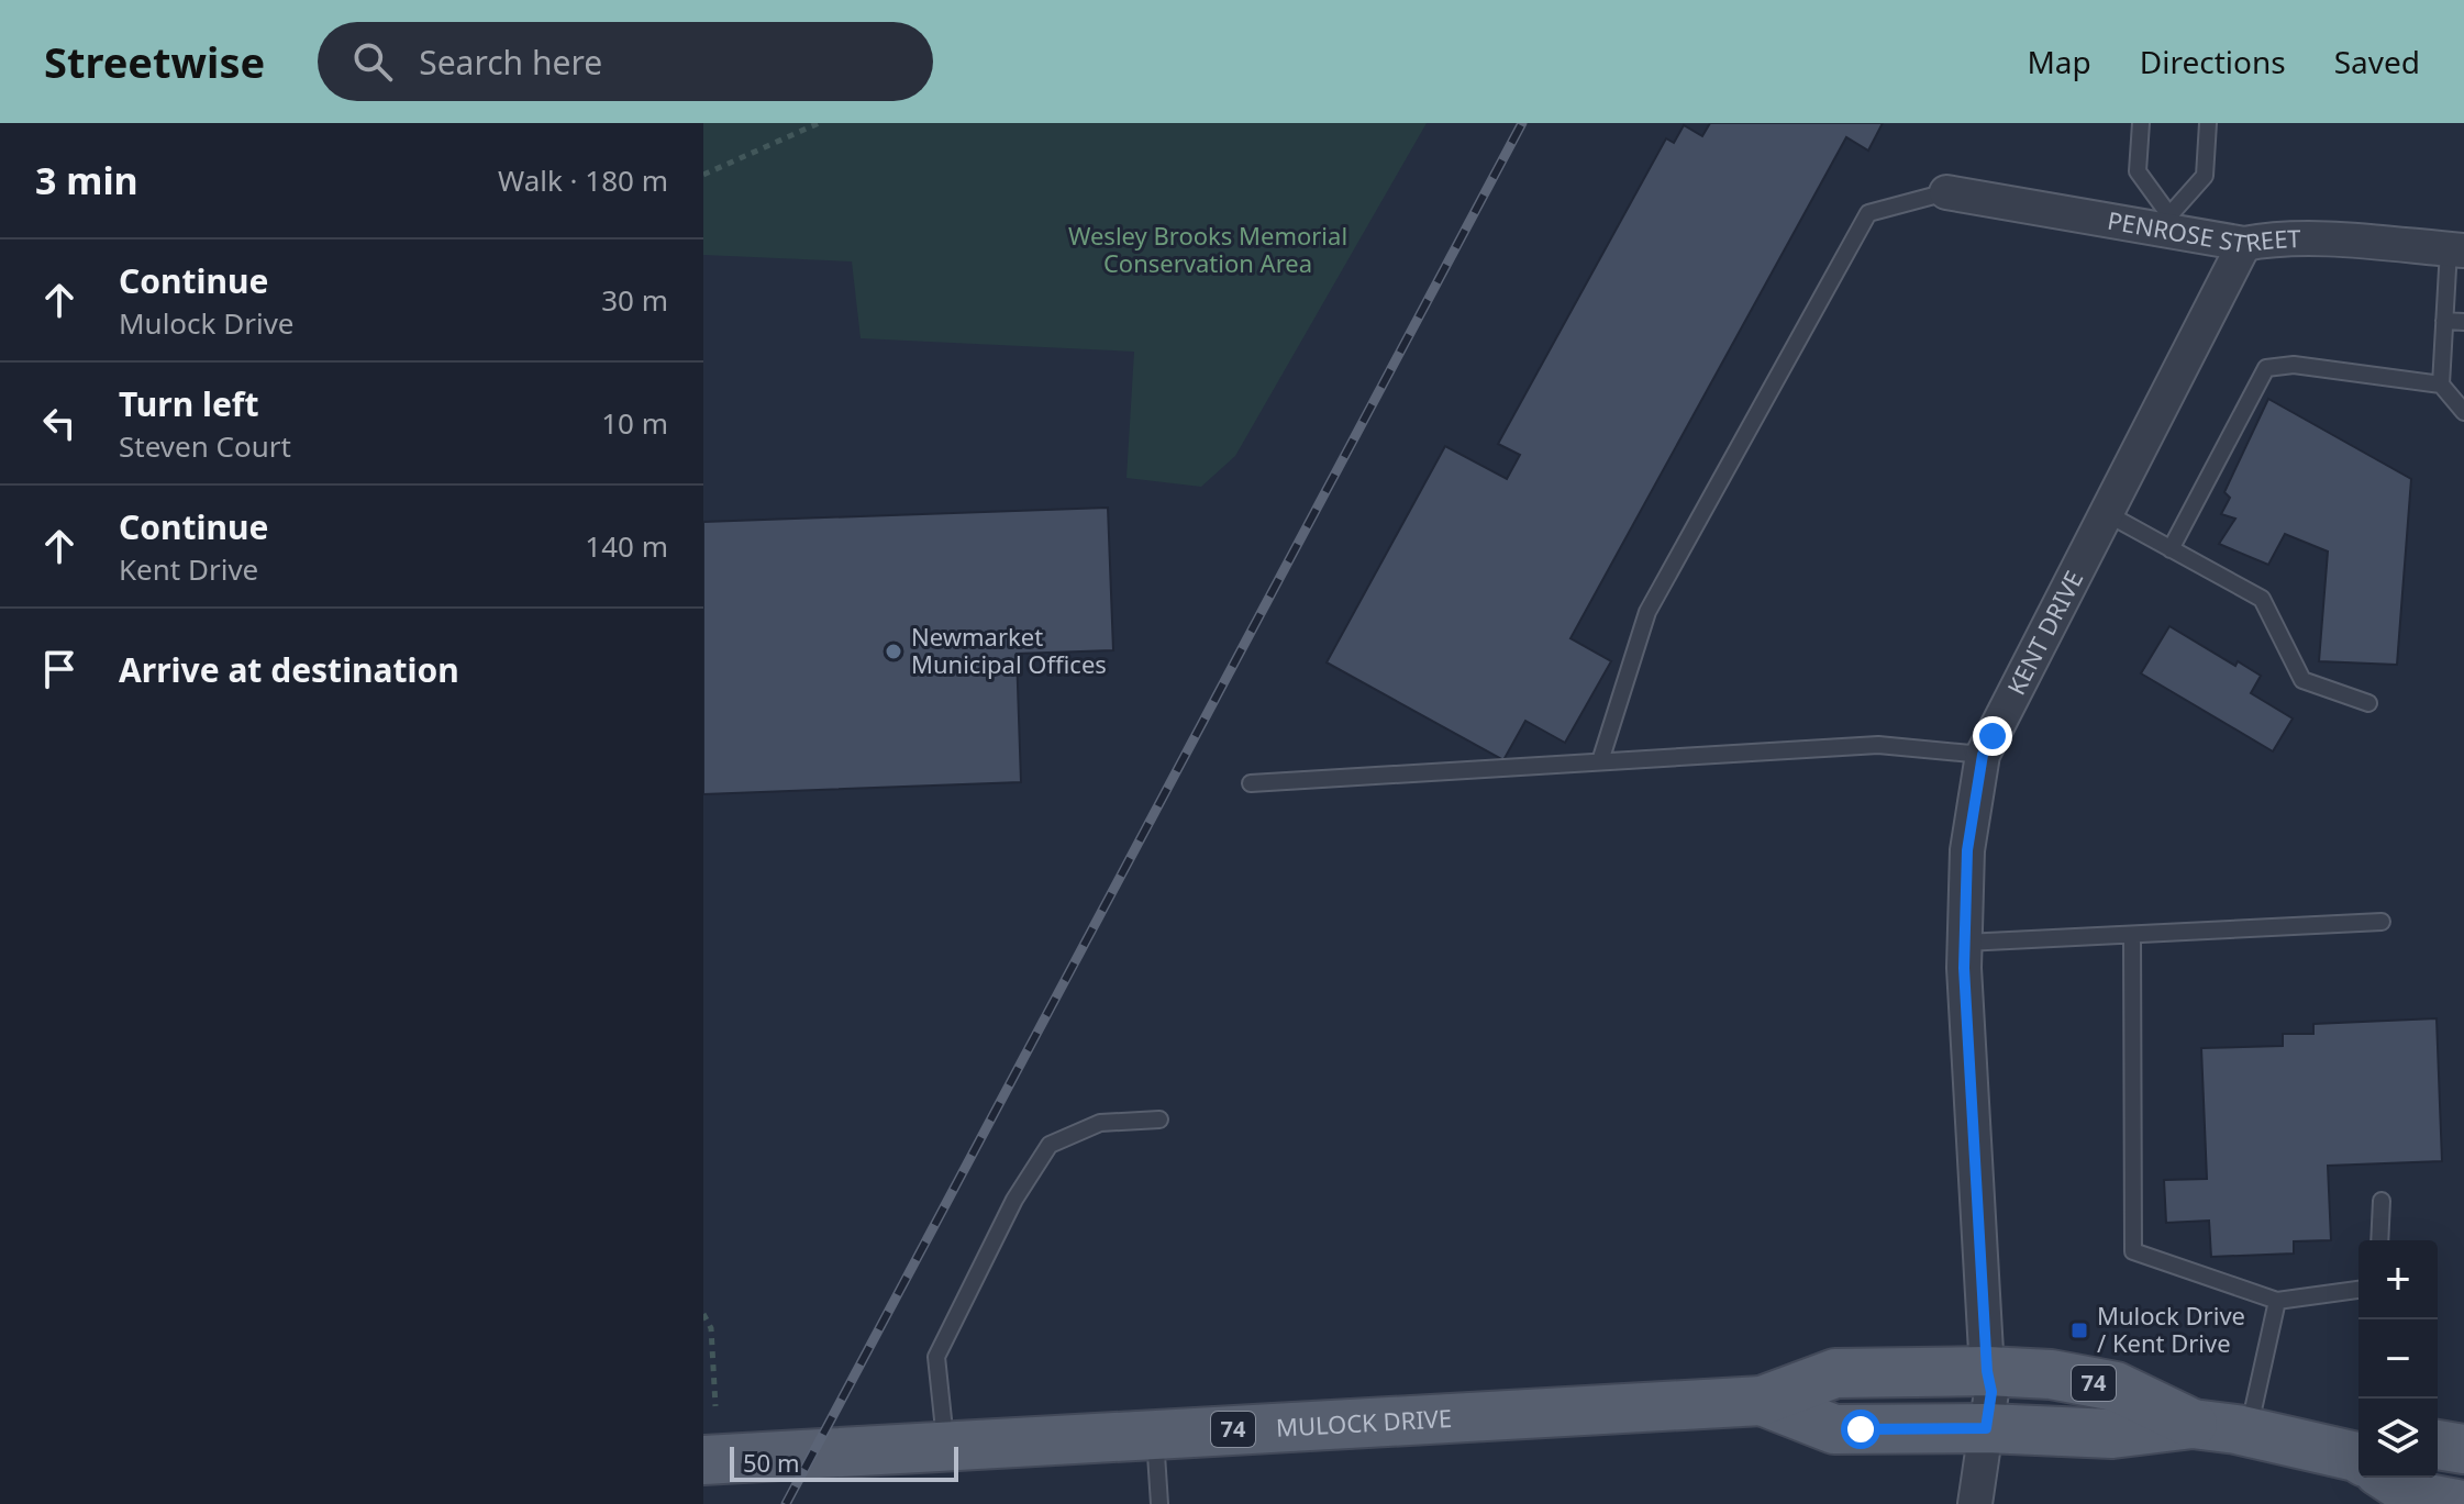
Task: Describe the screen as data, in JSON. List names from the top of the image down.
{
  "streets": {
    "main road": ["74", "MULOCK DRIVE"],
    "street": ["PENROSE STREET", "KENT DRIVE"]
  },
  "crossings": [
    ["PENROSE STREET", "KENT DRIVE"],
    ["KENT DRIVE", "MULOCK DRIVE"]
  ],
  "parks": ["Wesley Brooks Memorial Conservation Area"],
  "places": {
    "other": ["Newmarket Municipal Offices"],
    "transit": ["Mulock Drive / Kent Drive"]
  },
  "scale_bar": "50 m",
  "page": {
    "header": "Streetwise",
    "search": "Search here",
    "nav": ["Map", "Directions", "Saved"],
    "heading": ["3 min", "Walk · 180 m"],
    "list": [
      ["Continue", "Mulock Drive", "30 m"],
      ["Turn left", "Steven Court", "10 m"],
      ["Continue", "Kent Drive", "140 m"],
      "Arrive at destination"
    ],
    "map_buttons": ["+", "−"],
    "scale": "50 m"
  }
}
